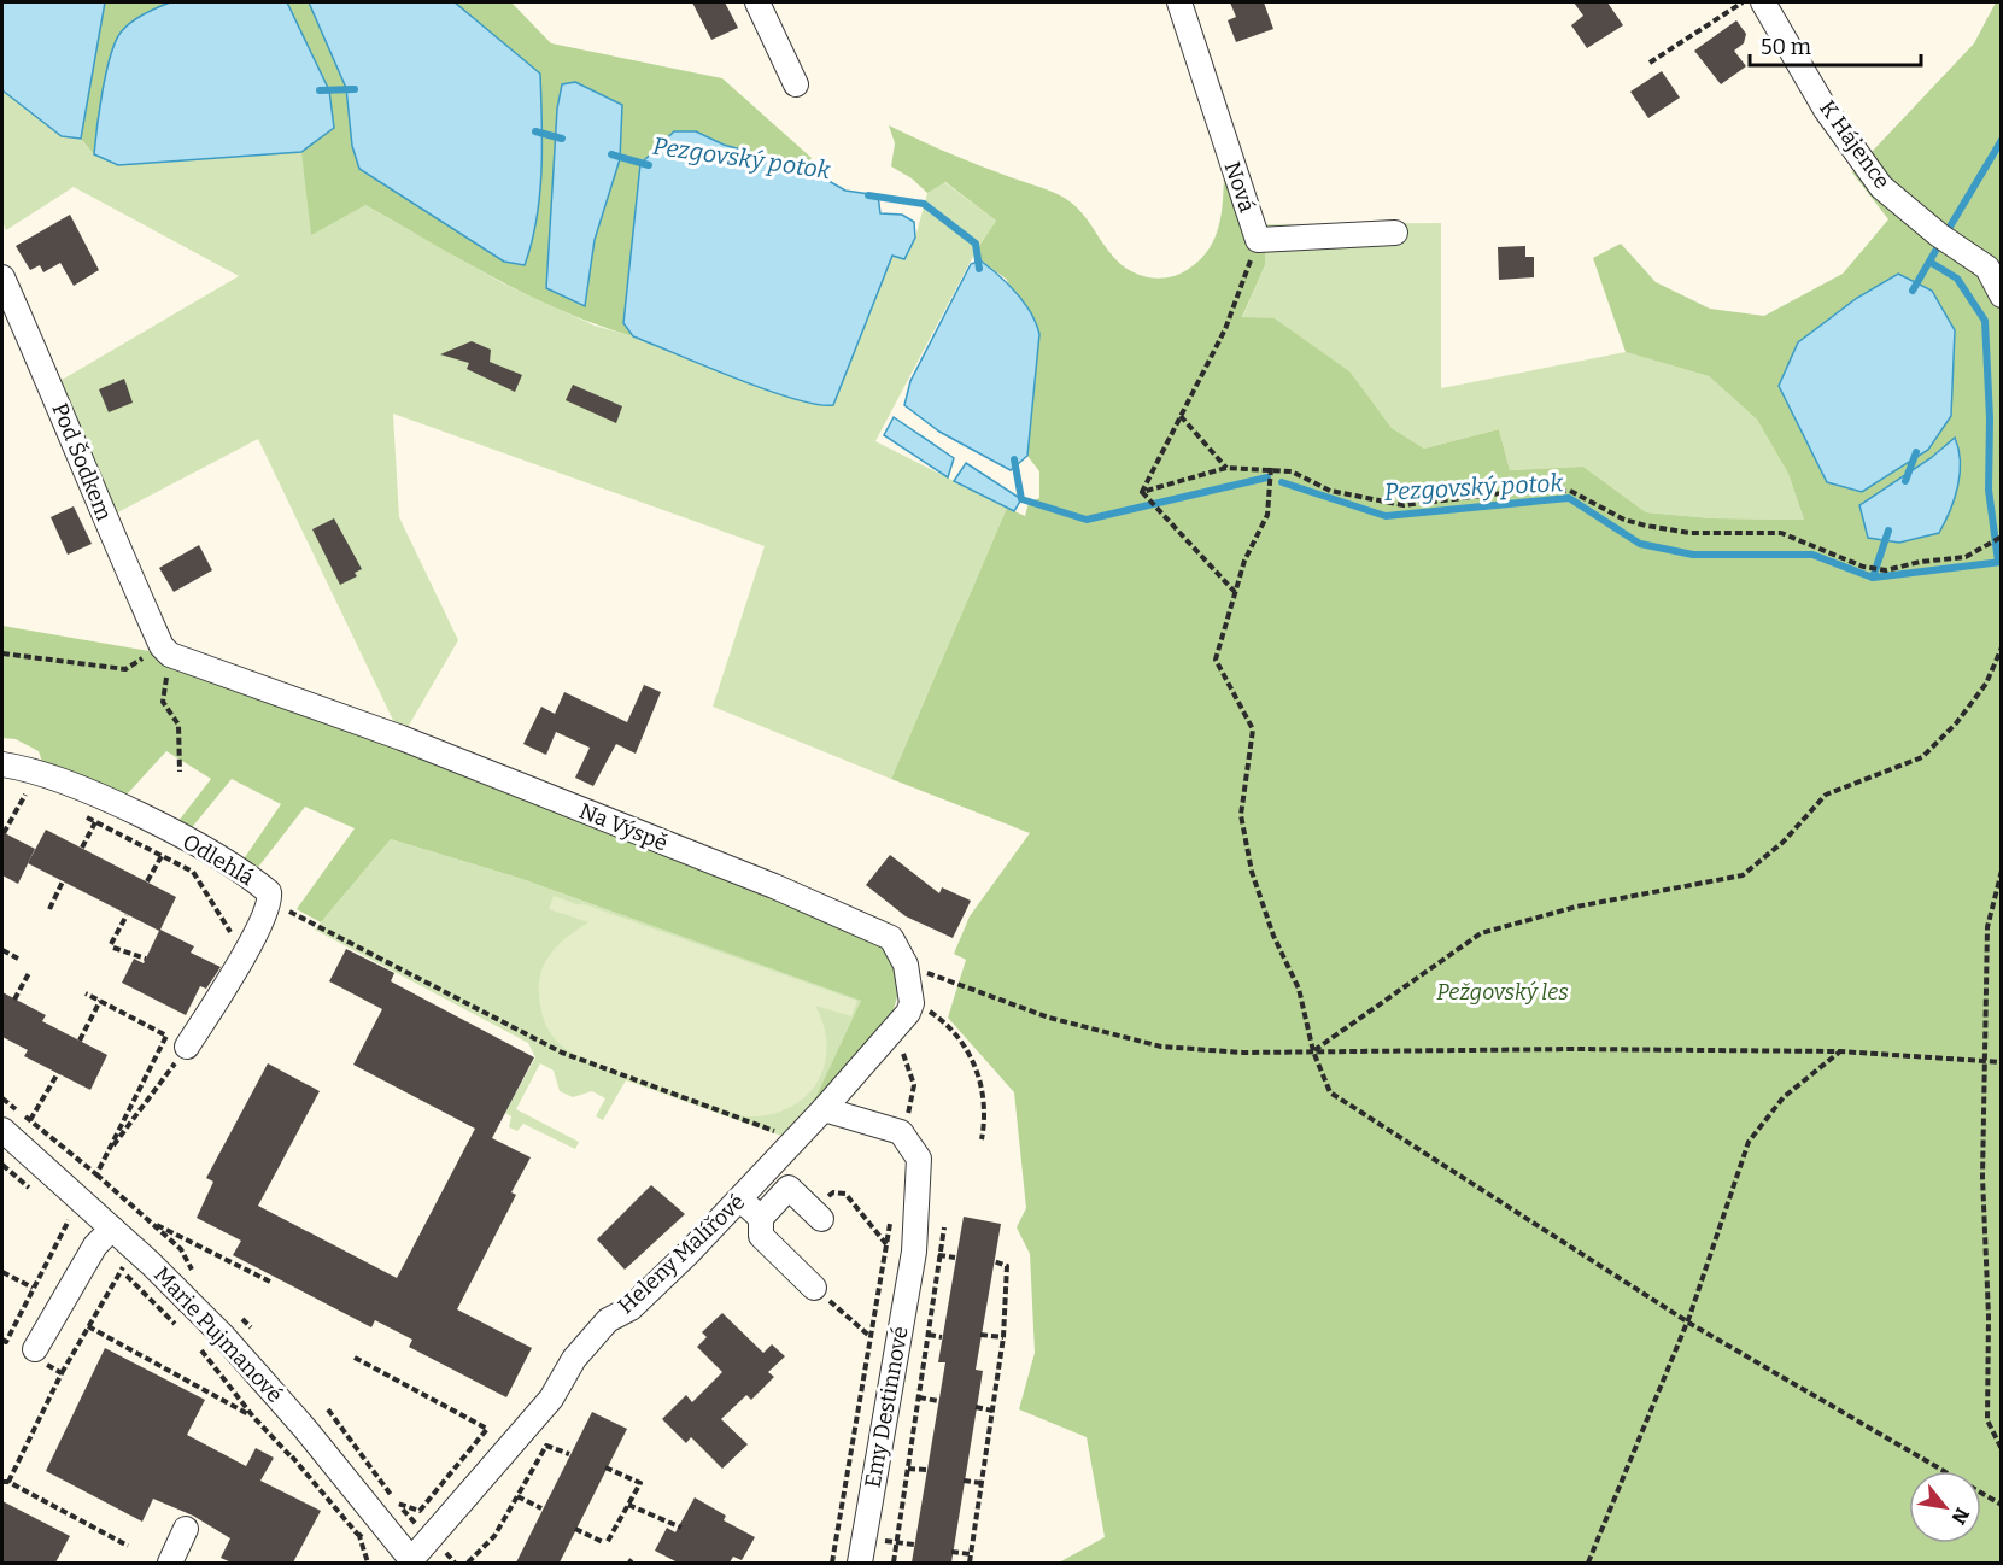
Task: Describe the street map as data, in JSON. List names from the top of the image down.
{
  "streets": {
    "street": [
      "K Hájence",
      "Nová",
      "Pod Šodkem",
      "Na Výspě",
      "Odlehlá",
      "Heleny Malířové",
      "Marie Pujmanové",
      "Emy Destinnové"
    ]
  },
  "crossings": [
    ["Pod Šodkem", "Na Výspě"],
    ["Heleny Malířové", "Marie Pujmanové"]
  ],
  "water": ["Pezgovský potok"],
  "parks": ["Pežgovský les"],
  "scale_bar": "50 m",
  "north": "bottom right"
}
